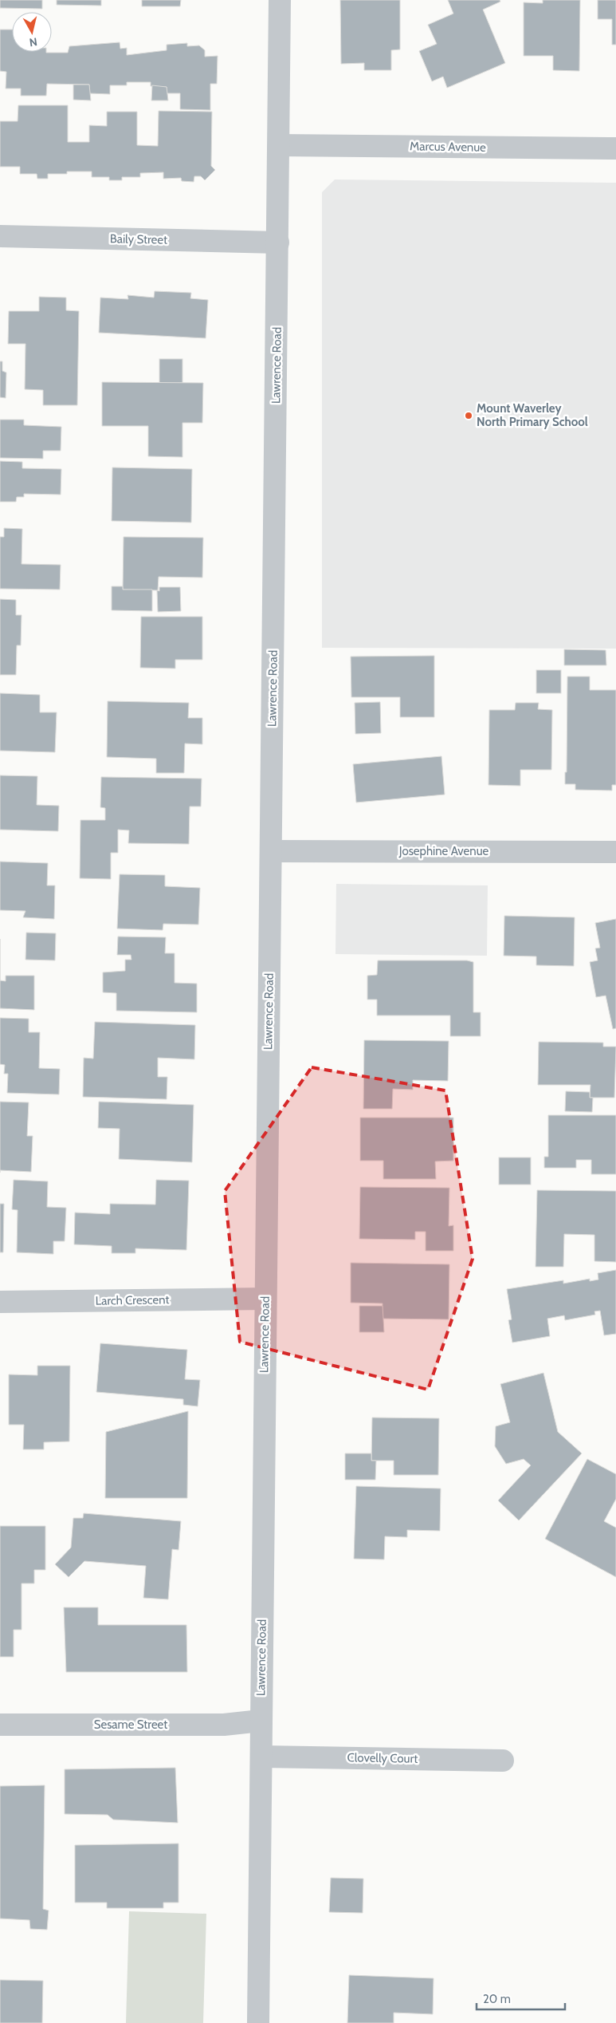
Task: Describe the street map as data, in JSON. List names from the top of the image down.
{
  "streets": {
    "street": [
      "Marcus Avenue",
      "Baily Street",
      "Lawrence Road",
      "Josephine Avenue",
      "Larch Crescent",
      "Sesame Street",
      "Clovelly Court"
    ]
  },
  "crossings": [
    ["Marcus Avenue", "Lawrence Road"],
    ["Baily Street", "Lawrence Road"],
    ["Lawrence Road", "Josephine Avenue"],
    ["Lawrence Road", "Larch Crescent"],
    ["Lawrence Road", "Sesame Street"],
    ["Lawrence Road", "Clovelly Court"]
  ],
  "places": ["Mount Waverley North Primary School"],
  "scale_bar": "20 m",
  "north": "bottom"
}
